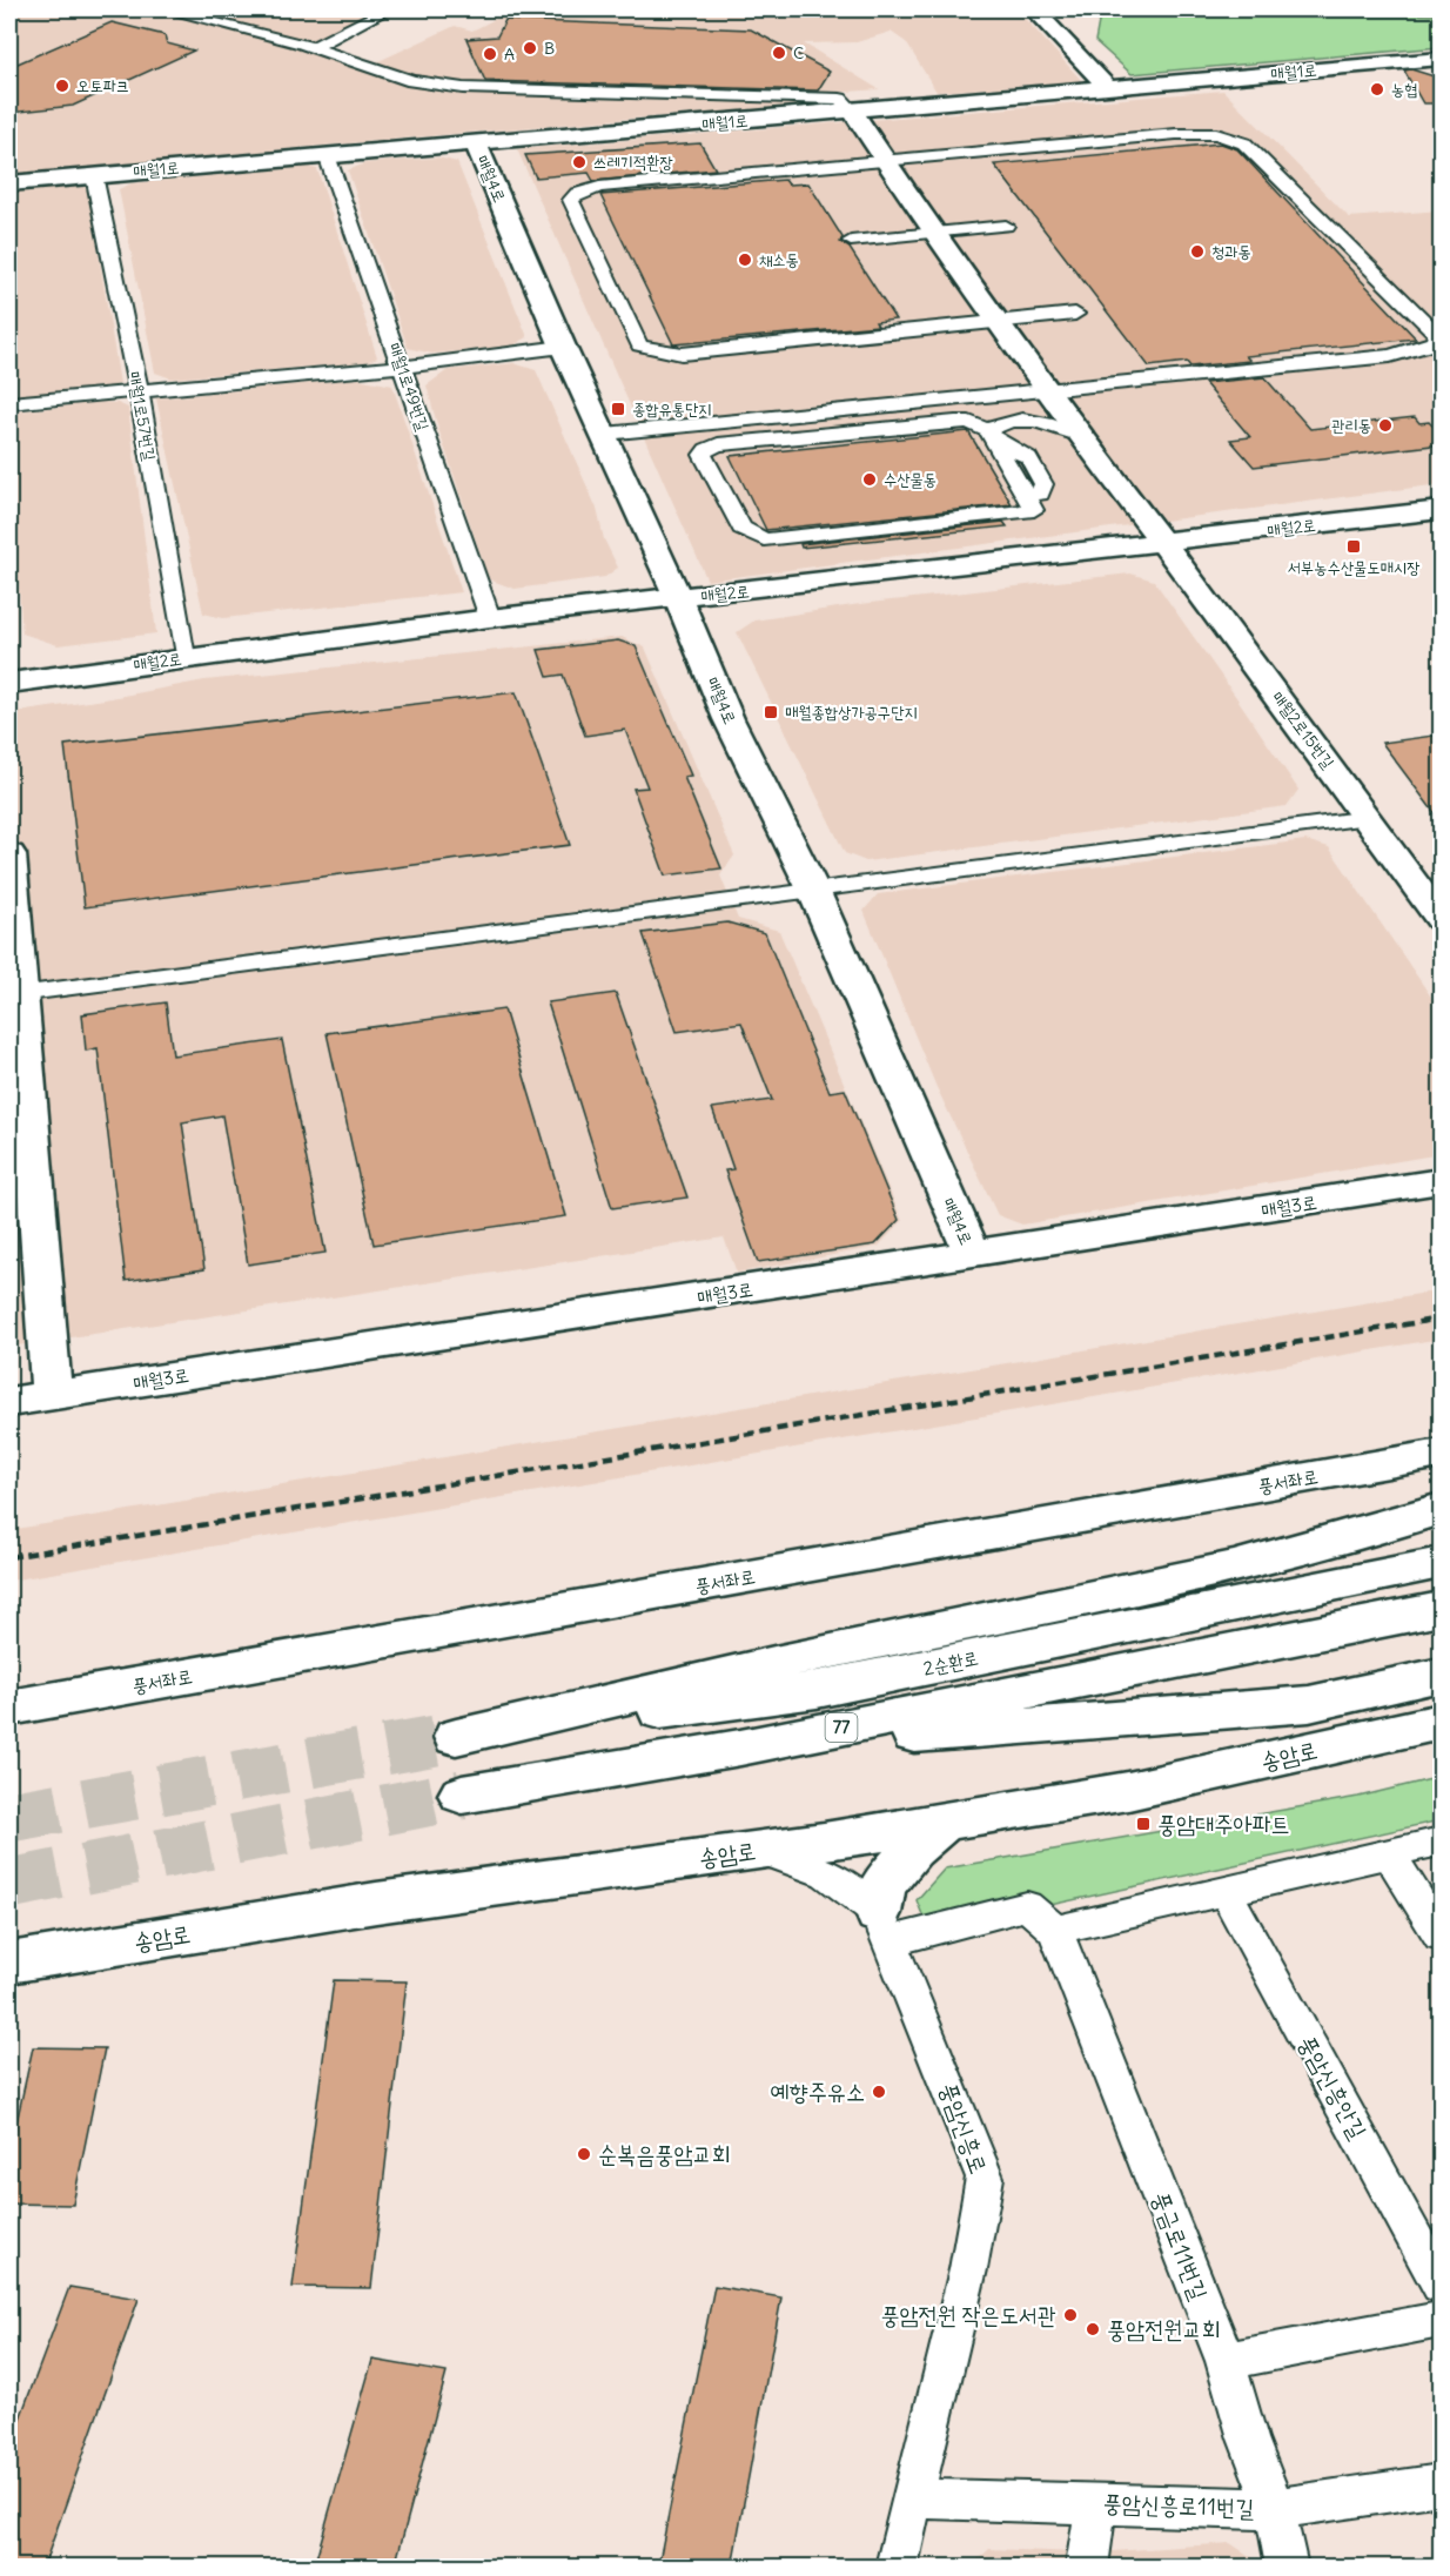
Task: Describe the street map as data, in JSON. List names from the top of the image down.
{
  "streets": {
    "main road": [
      "매월1로",
      "매월4로",
      "매월2로",
      "매월2로15번길",
      "매월3로",
      "풍서좌로",
      "2순환로",
      "77",
      "송암로"
    ],
    "street": [
      "매월1로49번길",
      "매월1로57번길",
      "풍암신흥안길",
      "풍암신흥로",
      "풍금로11번길",
      "풍암신흥로11번길"
    ]
  },
  "crossings": [
    ["매월1로", "매월4로"],
    ["매월1로", "매월1로49번길"],
    ["매월1로", "매월1로57번길"],
    ["매월1로", "매월2로15번길"],
    ["매월4로", "매월2로"],
    ["매월4로", "매월3로"],
    ["매월1로49번길", "매월2로"],
    ["매월1로57번길", "매월2로"],
    ["매월2로", "매월2로15번길"],
    ["송암로", "풍암신흥로"],
    ["풍암신흥로", "풍암신흥로11번길"],
    ["풍금로11번길", "풍암신흥로11번길"]
  ],
  "places": {
    "other": [
      "B",
      "C",
      "A",
      "오토파크",
      "농협",
      "쓰레기적환장",
      "청과동",
      "채소동",
      "관리동",
      "수산물동",
      "예향주유소",
      "순복음풍암교회",
      "풍암전원 작은도서관",
      "풍암전원교회"
    ],
    "transit": [
      "종합유통단지",
      "서부농수산물도매시장",
      "매월종합상가공구단지",
      "풍암대주아파트"
    ]
  }
}
